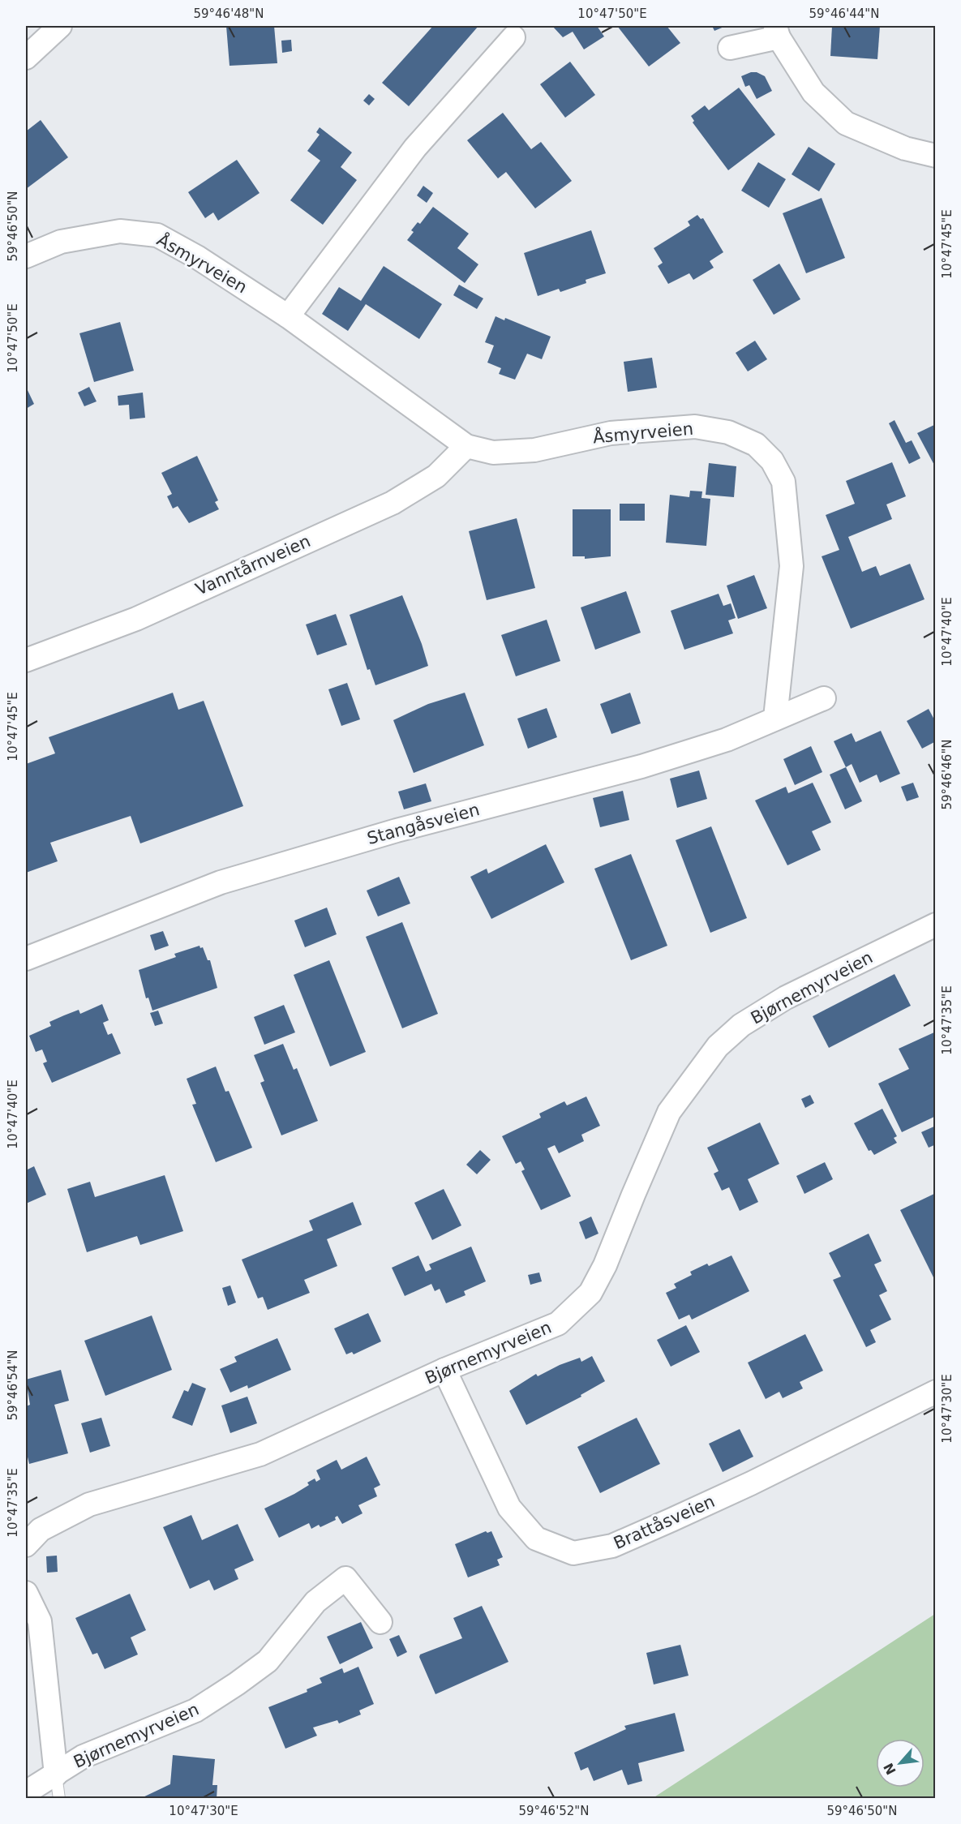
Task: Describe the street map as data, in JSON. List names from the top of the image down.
{
  "streets": {
    "street": [
      "Åsmyrveien",
      "Vanntårnveien",
      "Stangåsveien",
      "Bjørnemyrveien",
      "Brattåsveien"
    ]
  },
  "crossings": [
    ["Åsmyrveien", "Vanntårnveien"],
    ["Åsmyrveien", "Stangåsveien"],
    ["Bjørnemyrveien", "Brattåsveien"]
  ],
  "north": "bottom left",
  "coordinates": [
    "59°46'48\"N",
    "10°47'50\"E",
    "59°46'44\"N",
    "59°46'50\"N",
    "10°47'45\"E",
    "10°47'40\"E",
    "59°46'46\"N",
    "10°47'35\"E",
    "59°46'54\"N",
    "10°47'30\"E",
    "59°46'52\"N"
  ]
}
